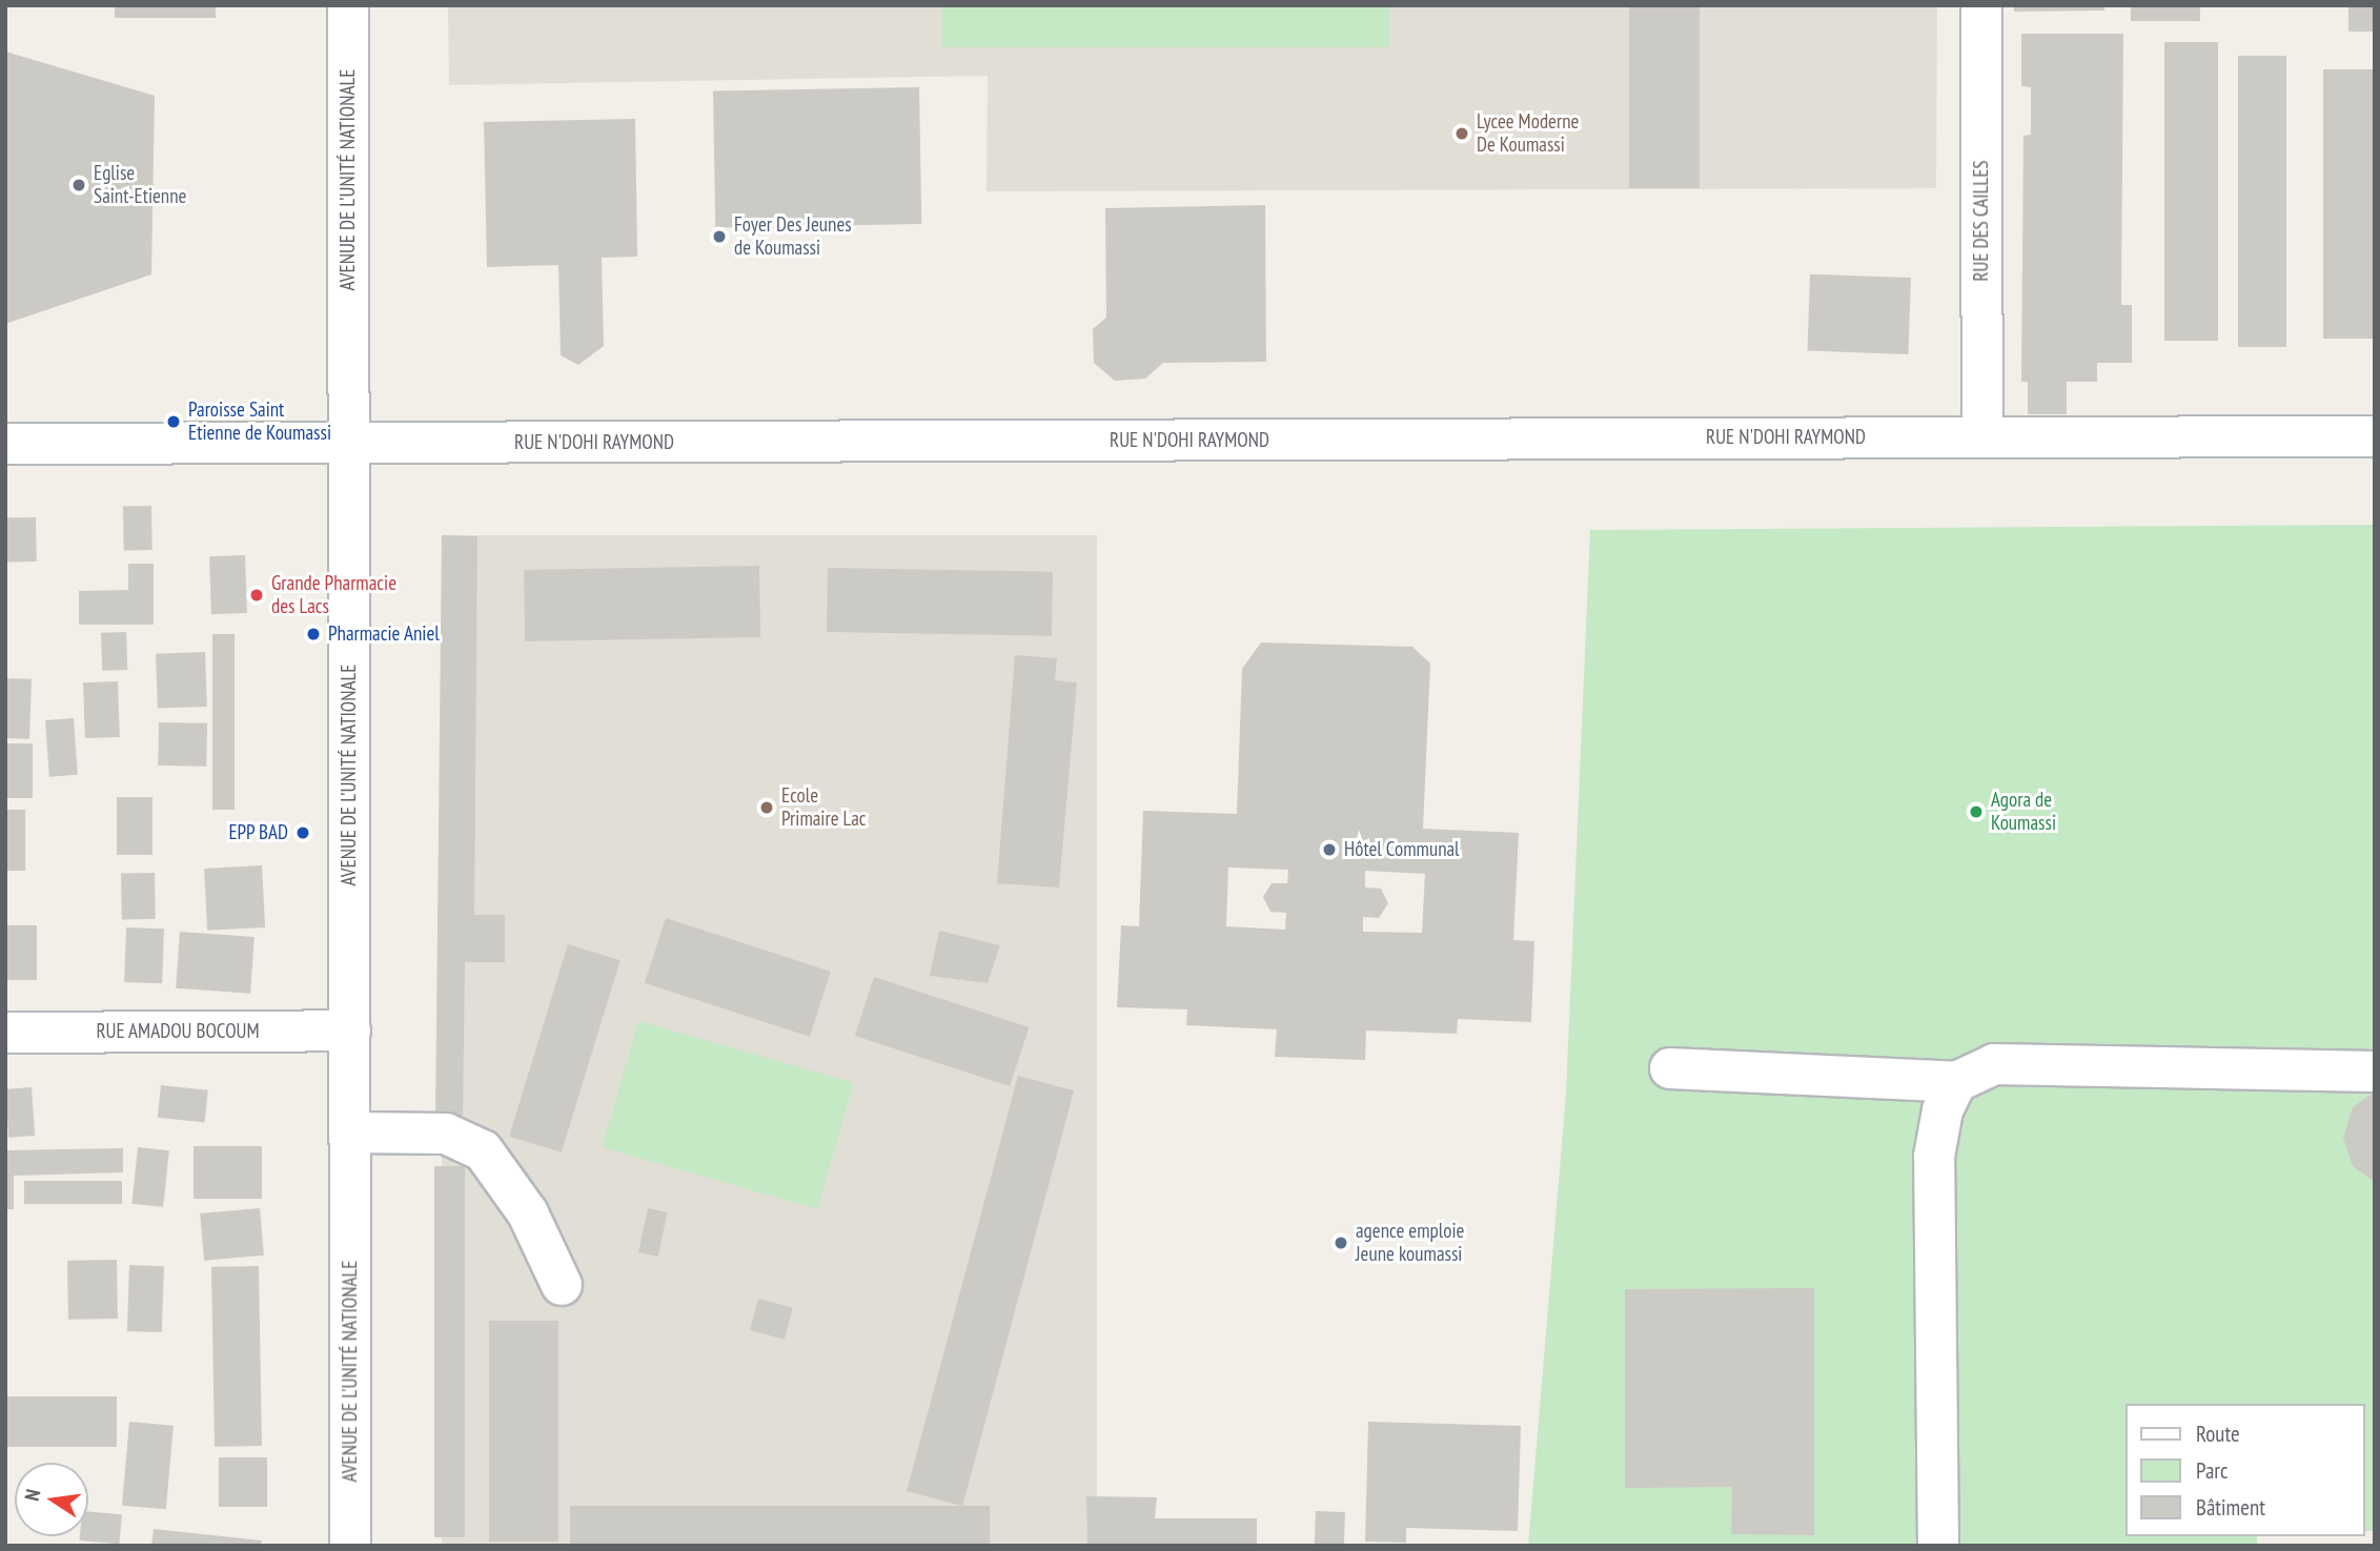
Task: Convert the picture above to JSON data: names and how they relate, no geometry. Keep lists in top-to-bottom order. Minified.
{"streets":{"street":["AVENUE DE L'UNITÉ NATIONALE","RUE DES CAILLES","RUE N'DOHI RAYMOND","RUE AMADOU BOCOUM"]},"crossings":[["AVENUE DE L'UNITÉ NATIONALE","RUE N'DOHI RAYMOND"],["AVENUE DE L'UNITÉ NATIONALE","RUE AMADOU BOCOUM"],["RUE DES CAILLES","RUE N'DOHI RAYMOND"]],"places":["Lycee Moderne De Koumassi","Eglise Saint-Etienne","Foyer Des Jeunes de Koumassi","Paroisse Saint Etienne de Koumassi","Grande Pharmacie des Lacs","Pharmacie Aniel","Ecole Primaire Lac","Agora de Koumassi","EPP BAD","Hôtel Communal","agence emploie Jeune koumassi"],"legend":["Route","Parc","Bâtiment"],"north":"left"}
